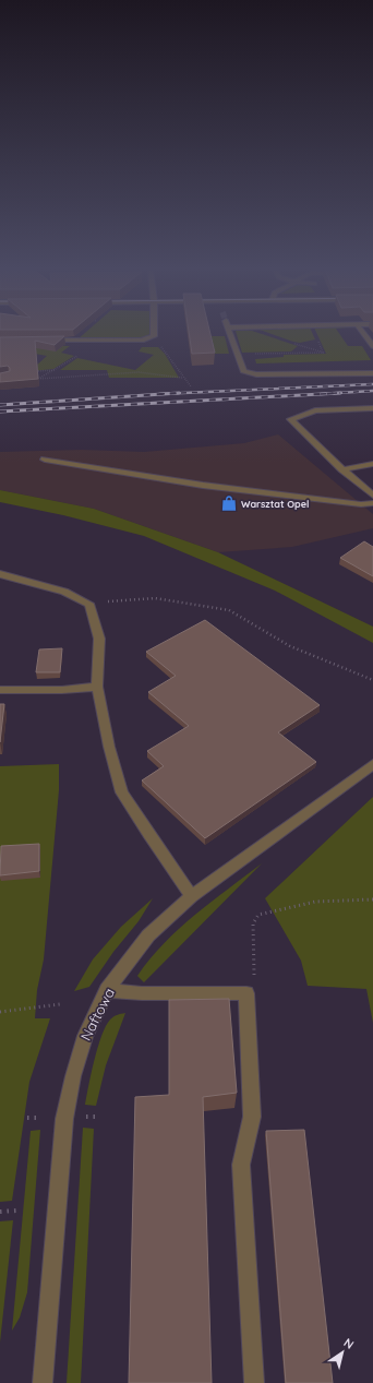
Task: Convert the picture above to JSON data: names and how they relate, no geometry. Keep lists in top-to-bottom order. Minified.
{"streets":{"street":["Naftowa"]},"places":{"shop":["Warsztat Opel"]},"north":"top right"}
